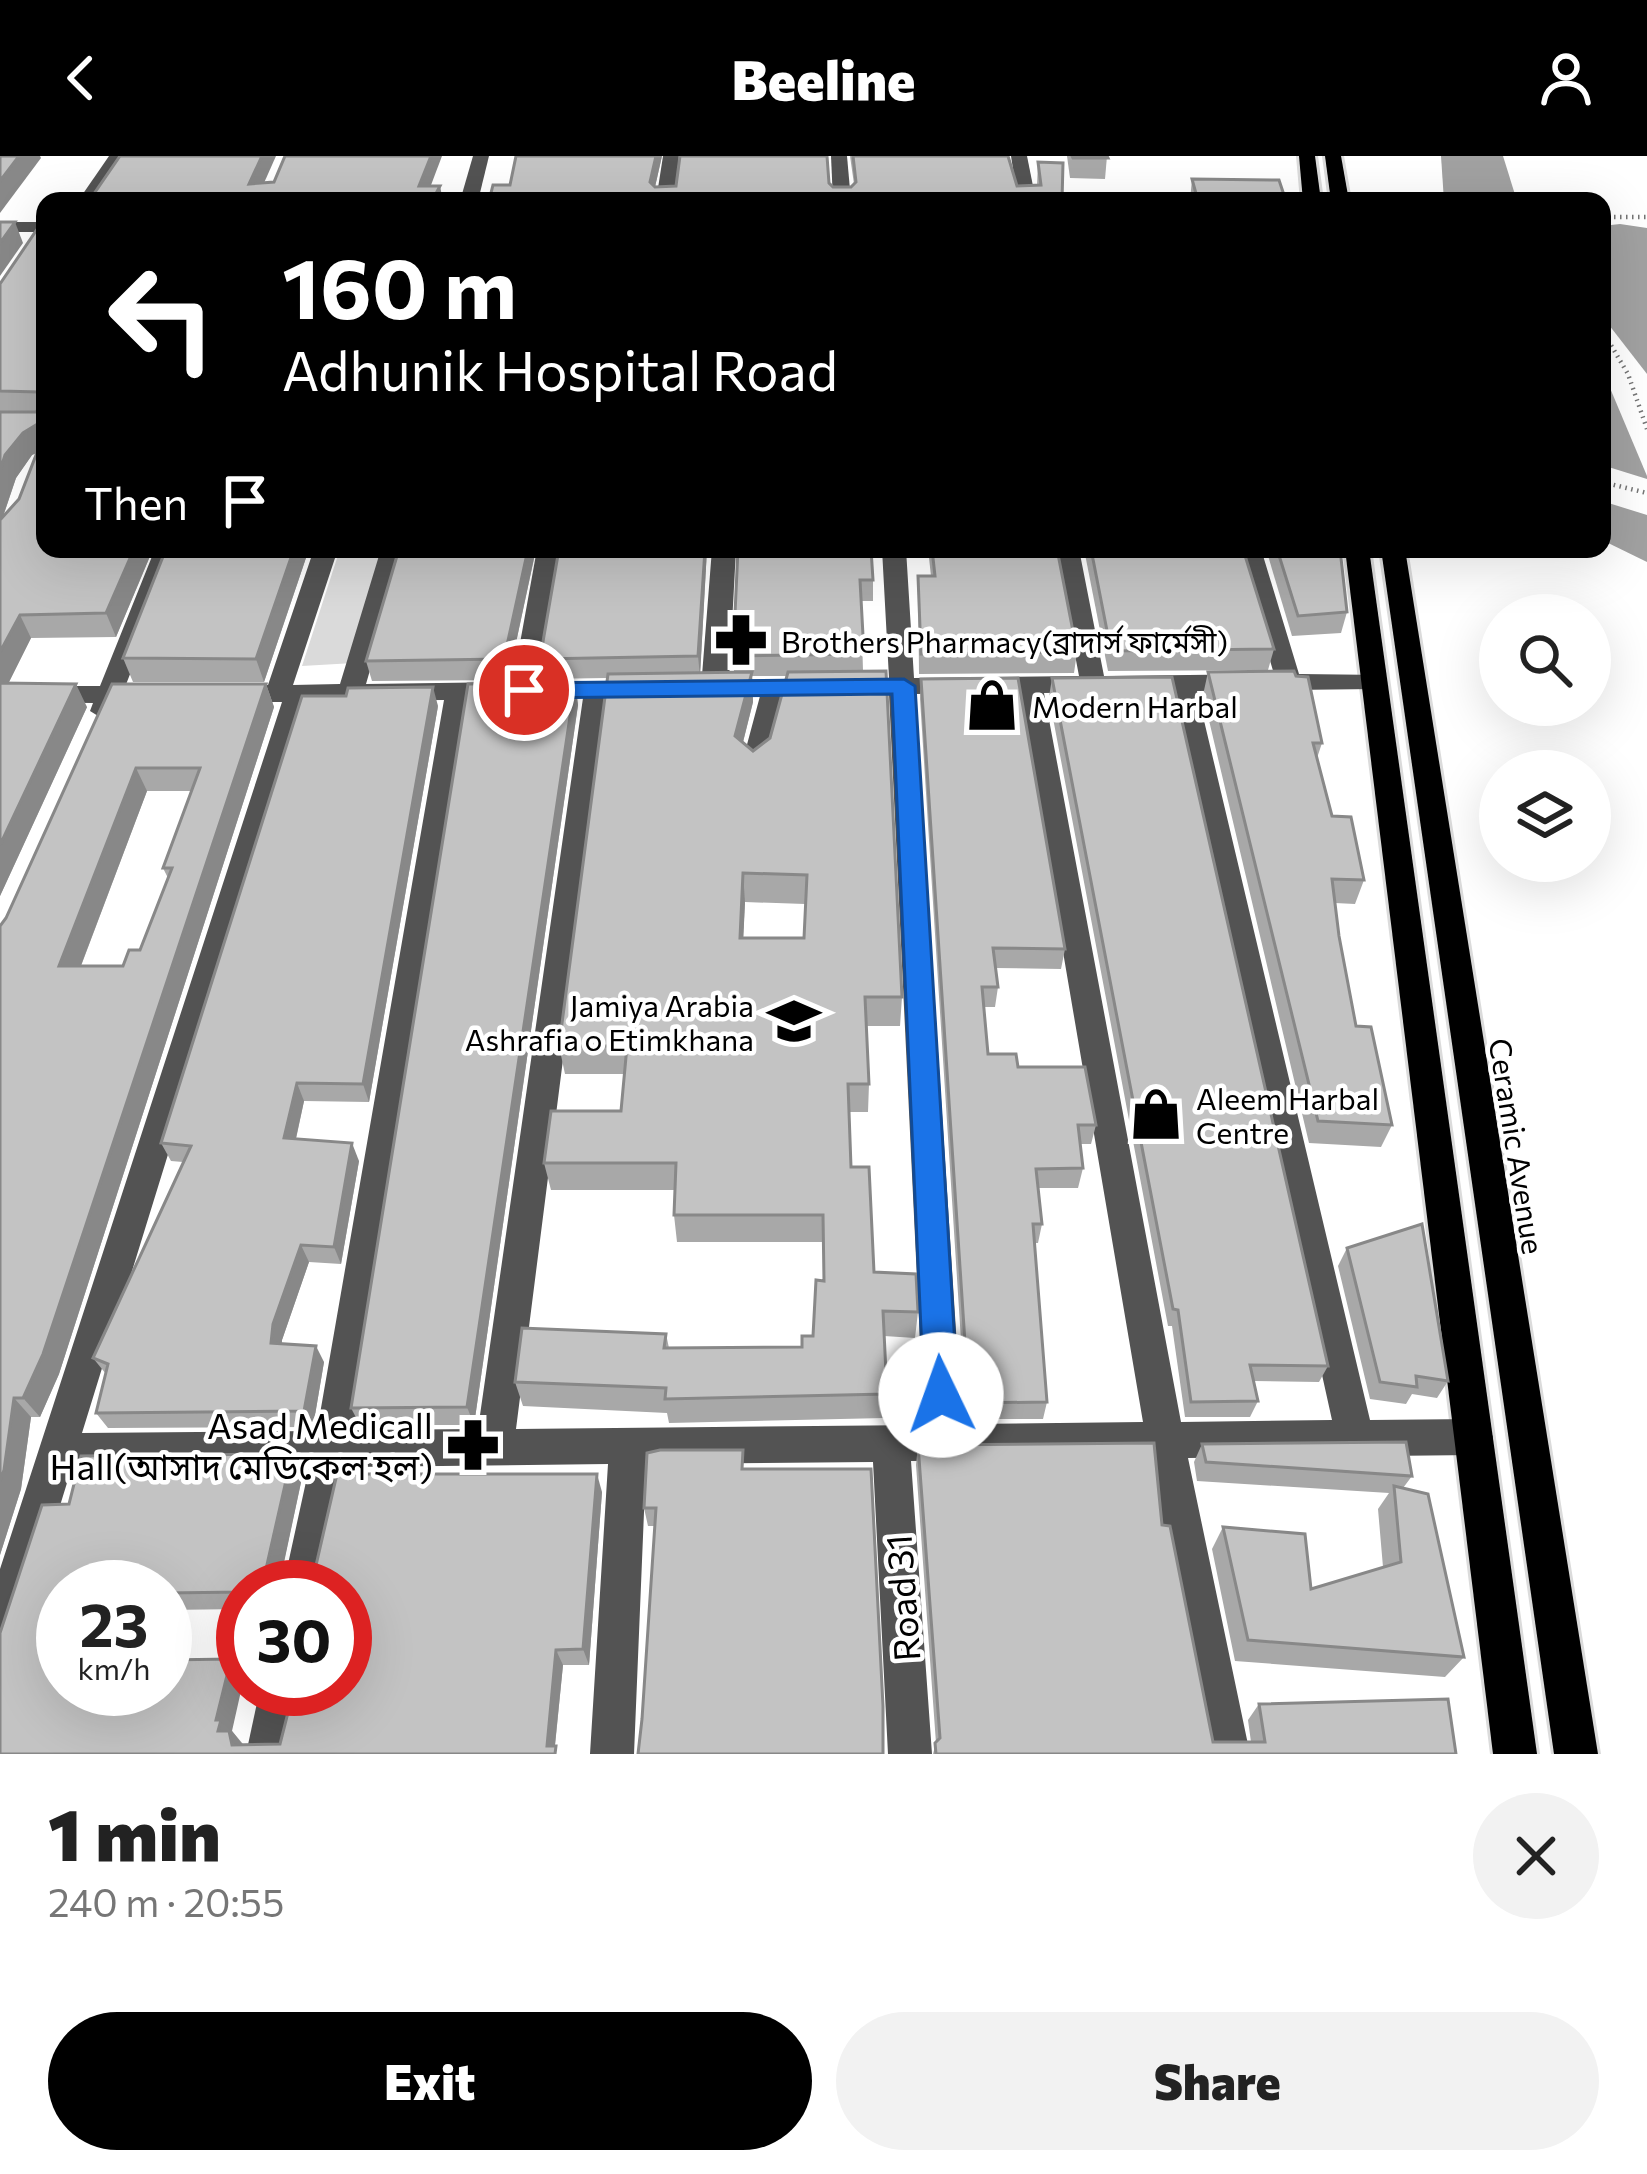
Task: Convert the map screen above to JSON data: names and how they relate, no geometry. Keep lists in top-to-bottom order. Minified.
{"streets":{"main road":["Ceramic Avenue"],"street":["Road 31"]},"places":{"pharmacy":["Brothers Pharmacy(ব্রাদার্স ফার্মেসী)","Asad Medicall Hall(আসাদ মেডিকেল হল)"],"shop":["Modern Harbal","Aleem Harbal Centre"],"school or university":["Jamiya Arabia Ashrafia o Etimkhana"]},"page":{"header":"Beeline","turn":["160 m","Adhunik Hospital Road"],"then":"Then","speed":"23 km/h","limit":"30","heading":["1 min","240 m · 20:55"],"buttons":["Exit","Share"]}}
